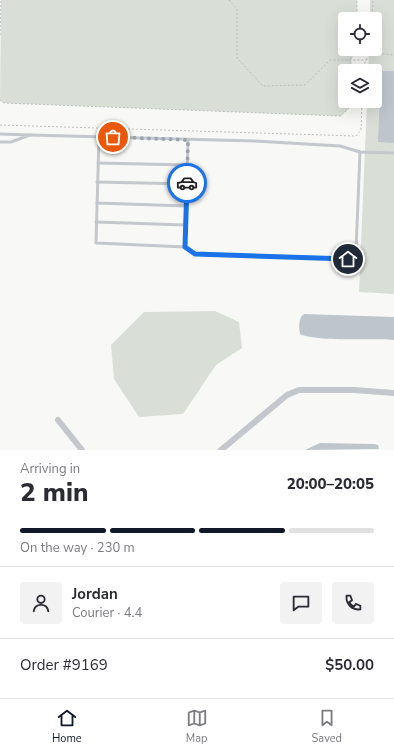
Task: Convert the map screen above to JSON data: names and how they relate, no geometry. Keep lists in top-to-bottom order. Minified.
{"page":{"heading":["2 min","Arriving in","20:00–20:05"],"panel":["Jordan","Courier · 4.4","Order #9169","$50.00"],"bar":"On the way · 230 m","tabs":["Home","Map","Saved"]}}
